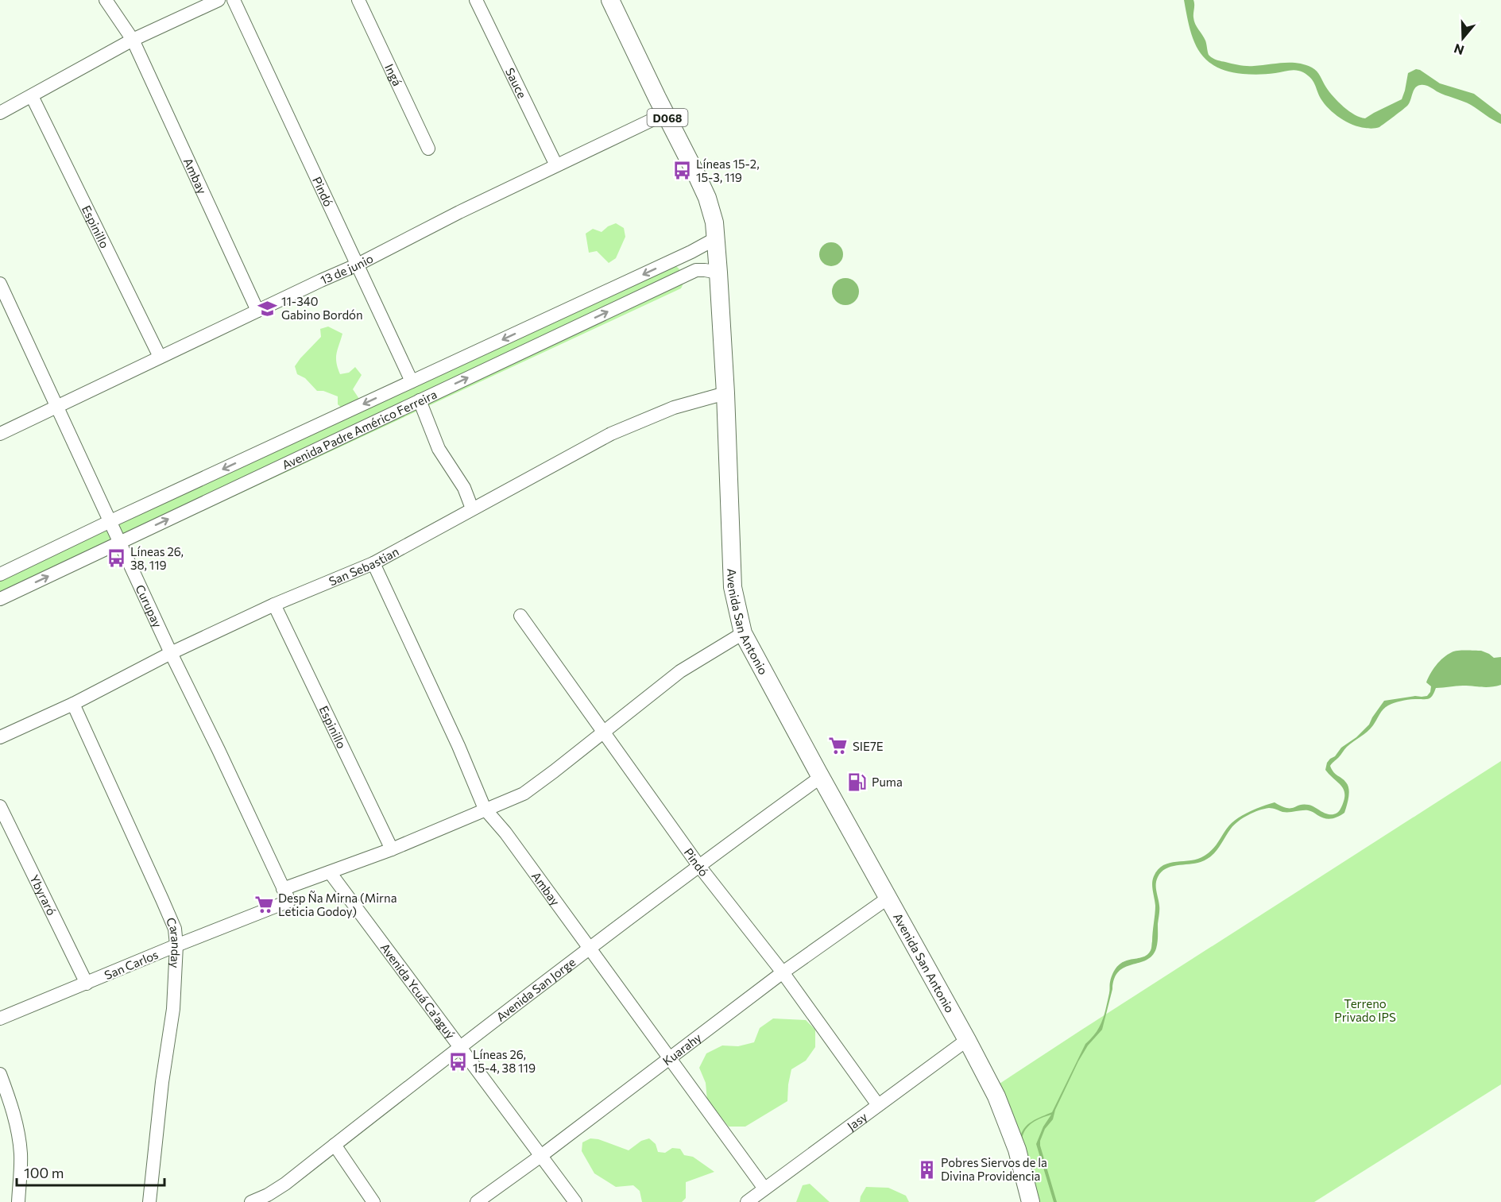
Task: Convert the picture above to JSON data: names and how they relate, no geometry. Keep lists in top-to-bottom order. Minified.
{"streets":{"main road":["D068","Avenida San Antonio"],"street":["Ingá","Sauce","Ambay","Pindó","Espinillo","13 de junio","Avenida Padre Américo Ferreira","San Sebastian","Curupay","Ybyraró","Caranday","San Carlos","Avenida San Jorge","Avenida Ycuá Ca'aguý","Kuarahy","Jasy"]},"crossings":[["Sauce","13 de junio"],["Ambay","13 de junio"],["Ambay","San Sebastian"],["Ambay","San Carlos"],["Ambay","Avenida San Jorge"],["Ambay","Kuarahy"],["Ambay","Jasy"],["Pindó","13 de junio"],["Pindó","Avenida Padre Américo Ferreira"],["Pindó","San Carlos"],["Pindó","Avenida San Jorge"],["Pindó","Kuarahy"],["Pindó","Jasy"],["Espinillo","13 de junio"],["Espinillo","San Sebastian"],["Espinillo","San Carlos"],["13 de junio","Curupay"],["13 de junio","Avenida San Antonio"],["Avenida Padre Américo Ferreira","Curupay"],["Avenida Padre Américo Ferreira","Avenida San Antonio"],["San Sebastian","Curupay"],["San Sebastian","Avenida San Antonio"],["San Sebastian","Caranday"],["Curupay","San Carlos"],["Avenida San Antonio","San Carlos"],["Avenida San Antonio","Avenida San Jorge"],["Avenida San Antonio","Kuarahy"],["Avenida San Antonio","Jasy"],["Ybyraró","San Carlos"],["Caranday","San Carlos"],["San Carlos","Avenida Ycuá Ca'aguý"],["Avenida San Jorge","Avenida Ycuá Ca'aguý"],["Avenida Ycuá Ca'aguý","Kuarahy"]],"parks":["Terreno Privado IPS"],"places":{"bus stop":["Líneas 15-2, 15-3, 119","Líneas 26, 38, 119","Líneas 26, 15-4, 38 119"],"school or university":["11-340 Gabino Bordón"],"supermarket":["SIE7E","Desp Ña Mirna (Mirna Leticia Godoy)"],"fuel station":["Puma"],"building":["Pobres Siervos de la Divina Providencia"]},"scale_bar":"100 m","north":"bottom"}
